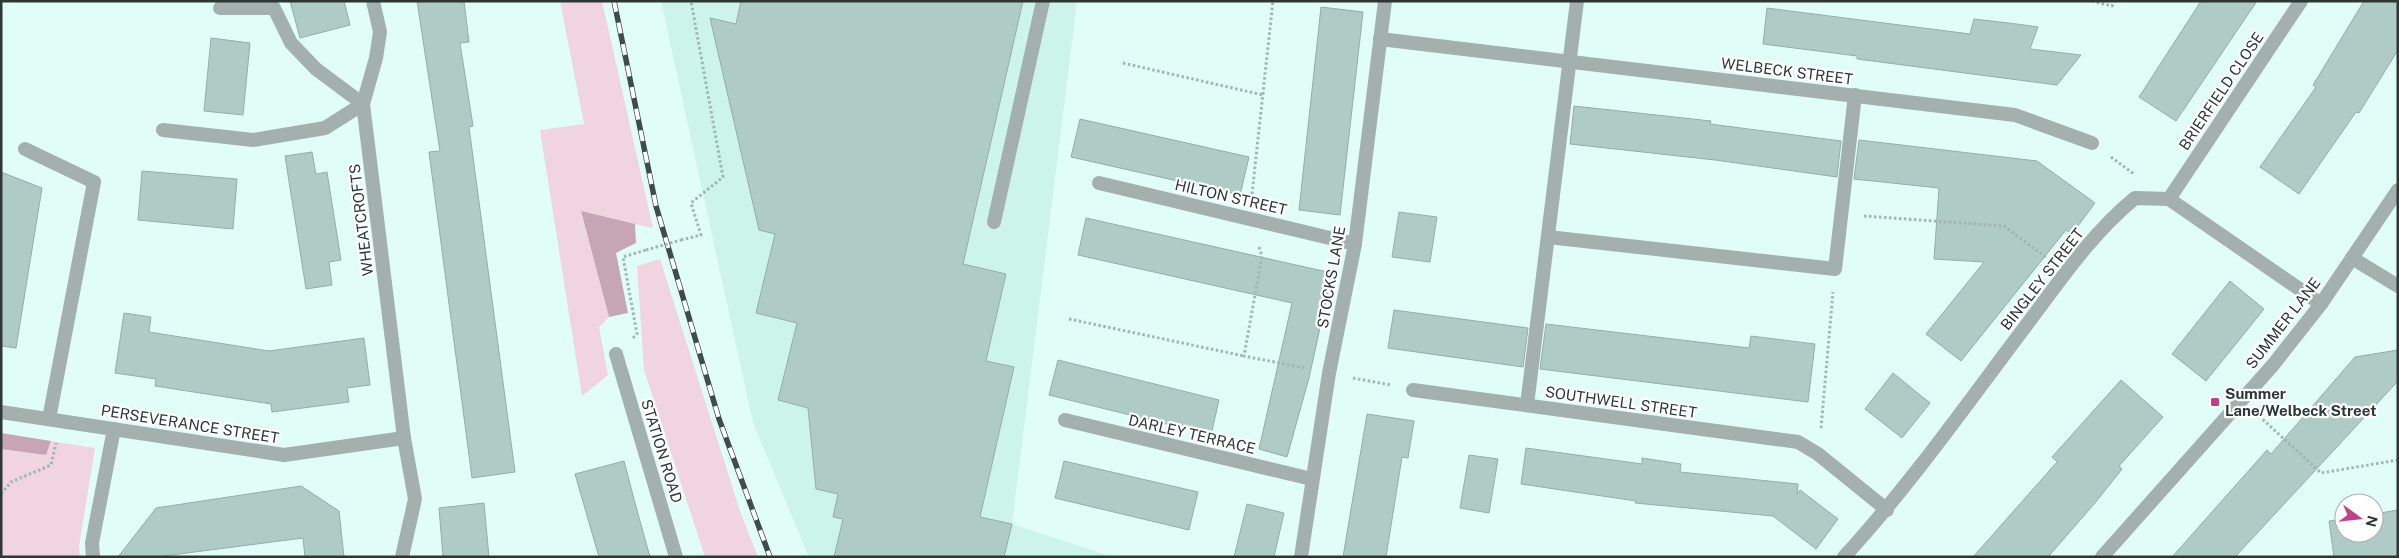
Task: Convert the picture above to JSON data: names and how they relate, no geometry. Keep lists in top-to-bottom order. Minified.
{"streets":{"street":["WELBECK STREET","BRIERFIELD CLOSE","HILTON STREET","WHEATCROFTS","STOCKS LANE","BINGLEY STREET","SUMMER LANE","SOUTHWELL STREET","PERSEVERANCE STREET","DARLEY TERRACE","STATION ROAD"]},"crossings":[["WELBECK STREET","STOCKS LANE"],["BRIERFIELD CLOSE","BINGLEY STREET"],["HILTON STREET","STOCKS LANE"],["WHEATCROFTS","PERSEVERANCE STREET"],["STOCKS LANE","DARLEY TERRACE"],["BINGLEY STREET","SOUTHWELL STREET"]],"places":{"transit":["Summer Lane/Welbeck Street"]},"north":"right"}
